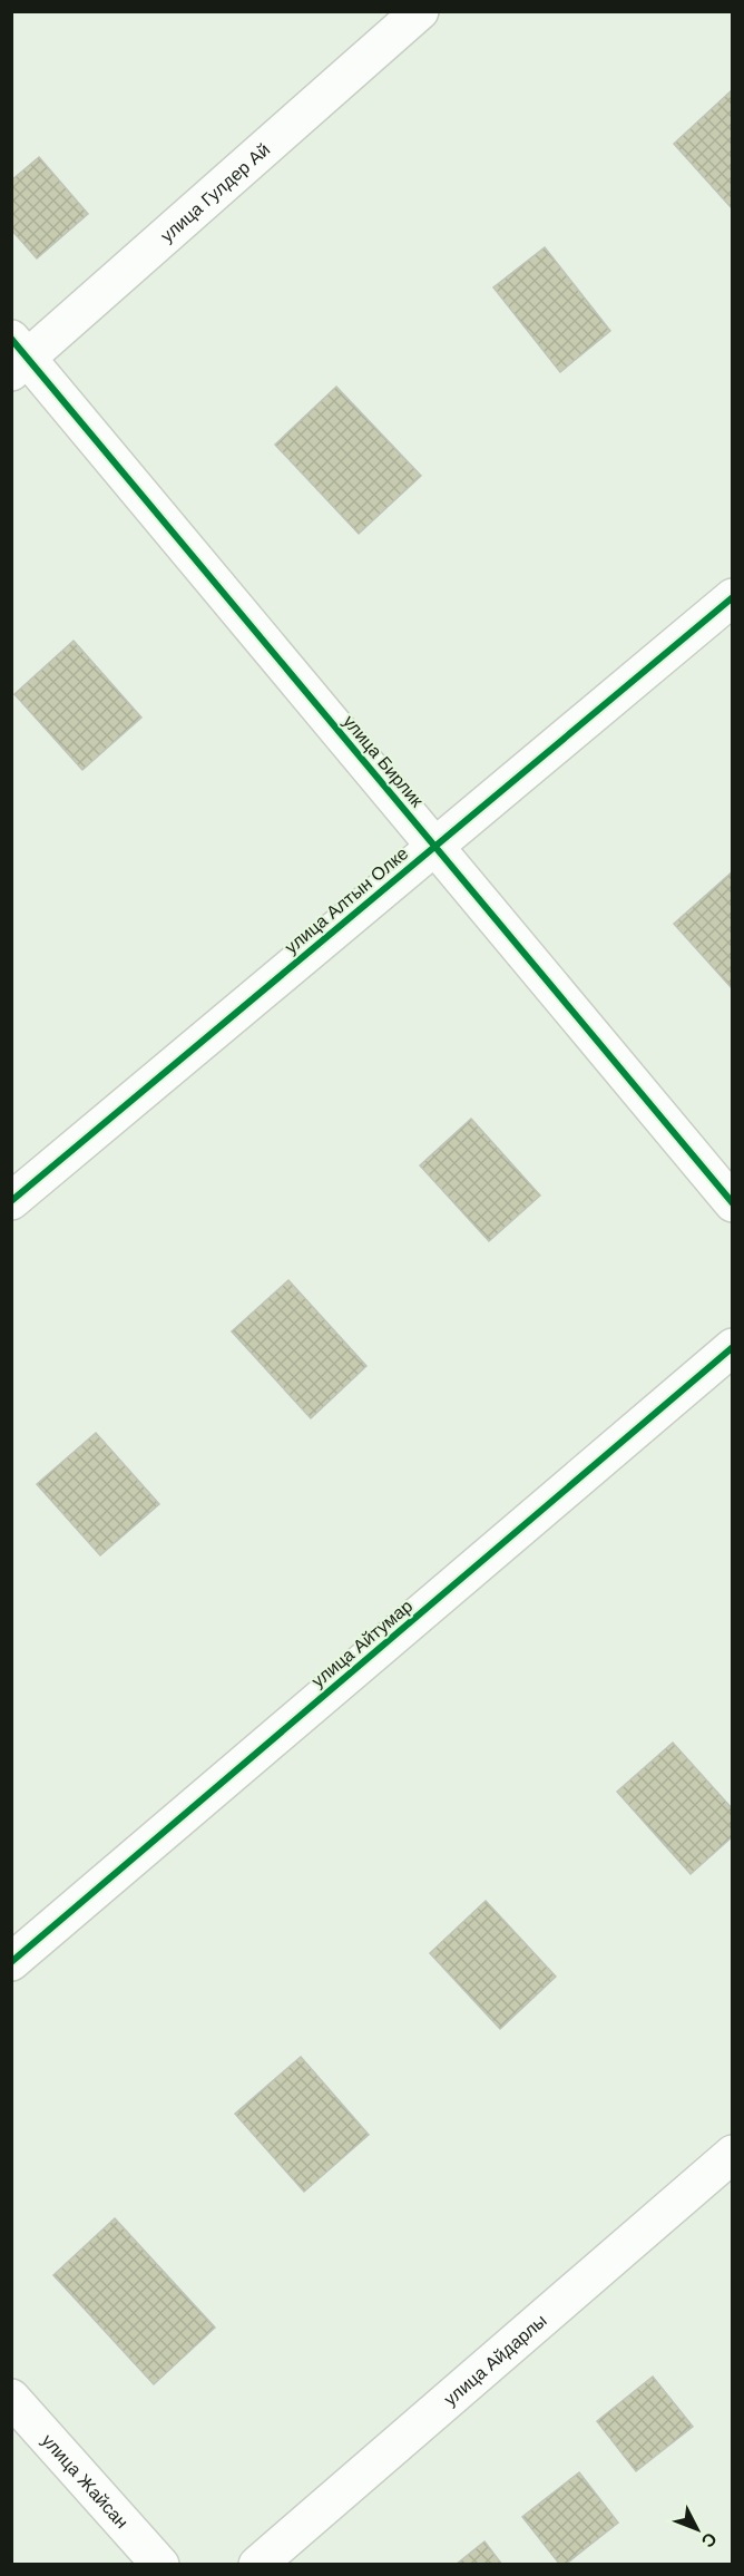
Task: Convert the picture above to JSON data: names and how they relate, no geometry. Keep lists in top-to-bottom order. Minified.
{"streets":{"street":["улица Гулдер Ай","улица Бирлик","улица Алтын Олке","улица Айтумар","улица Айдарлы","улица Жайсан"]},"crossings":[["улица Гулдер Ай","улица Бирлик"],["улица Бирлик","улица Алтын Олке"]],"north":"bottom right"}
